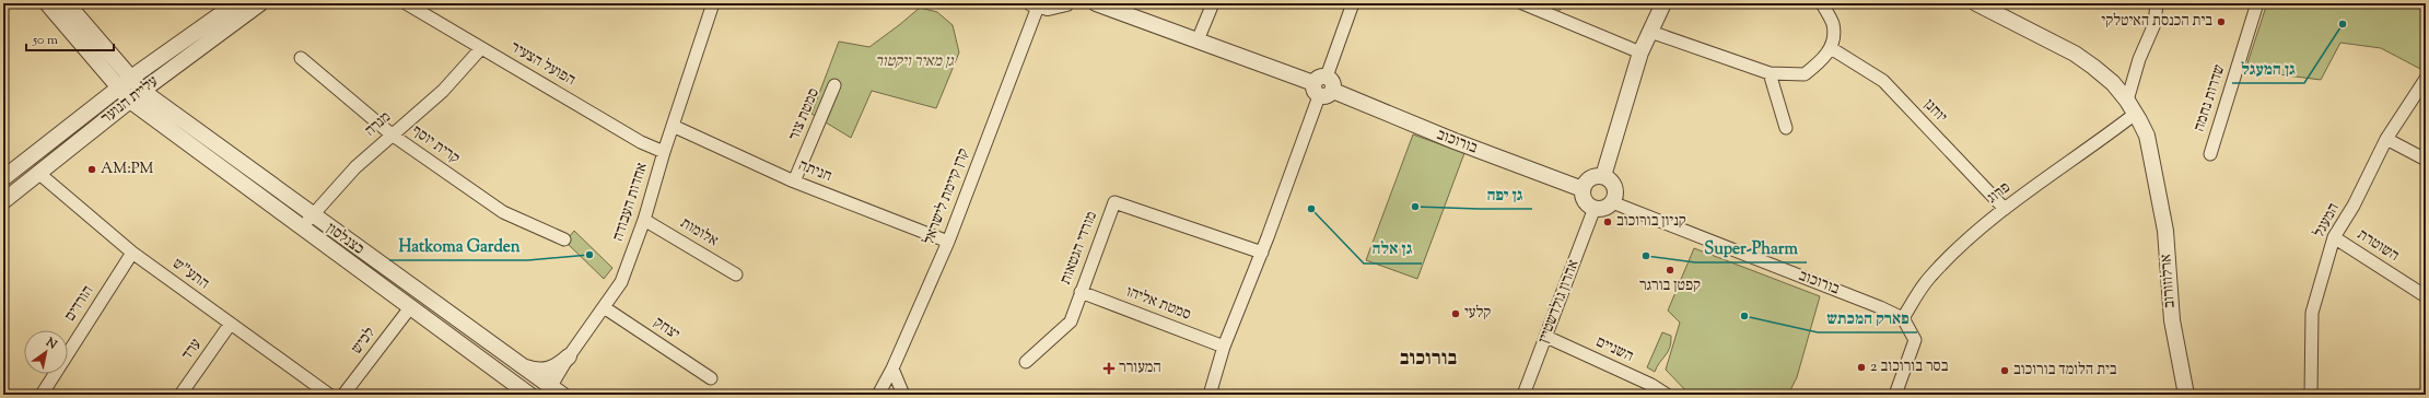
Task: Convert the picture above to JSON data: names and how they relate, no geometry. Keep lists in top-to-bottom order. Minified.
{"streets":{"street":["הפועל הצעיר","שדרות נחמה","עליית הנוער","יוחנן","סמטת צור","מנרה","בורוכוב","קרית יוסף","חניתה","פרוג","קרן קיימת לישראל","אחדות העבודה","המעגל","אלומות","כצנלסון","השוטרת","מורדי הגטאות","התע\"ש","ארלוזורוב","אהרון גולדשטיין","הורדים","סמטת אליהו","יצחק","לכיש","ערד","השניים"]},"crossings":[["הפועל הצעיר","מנרה"],["הפועל הצעיר","אחדות העבודה"],["עליית הנוער","כצנלסון"],["עליית הנוער","התע\"ש"],["יוחנן","פרוג"],["סמטת צור","חניתה"],["מנרה","קרית יוסף"],["מנרה","כצנלסון"],["בורוכוב","פרוג"],["בורוכוב","אהרון גולדשטיין"],["חניתה","קרן קיימת לישראל"],["חניתה","אחדות העבודה"],["פרוג","ארלוזורוב"],["אחדות העבודה","אלומות"],["אחדות העבודה","כצנלסון"],["אחדות העבודה","יצחק"],["המעגל","השוטרת"],["כצנלסון","לכיש"],["מורדי הגטאות","סמטת אליהו"],["התע\"ש","הורדים"],["התע\"ש","ערד"],["אהרון גולדשטיין","השניים"]],"districts":["בורוכוב"],"parks":["גן מאיר ויקטור"],"places":{"other":["בית הכנסת האיטלקי","גן המעגל","AM:PM","גן יפה","גן אלה","קניון בורוכוב","Hatkoma Garden","Super-Pharm","קפטן בורגר","קלעי","פארק המכתש","בסר בורוכוב 2","בית הלומד בורוכוב"],"health":["המעורר"]},"scale_bar":"50 m","north":"top right"}
